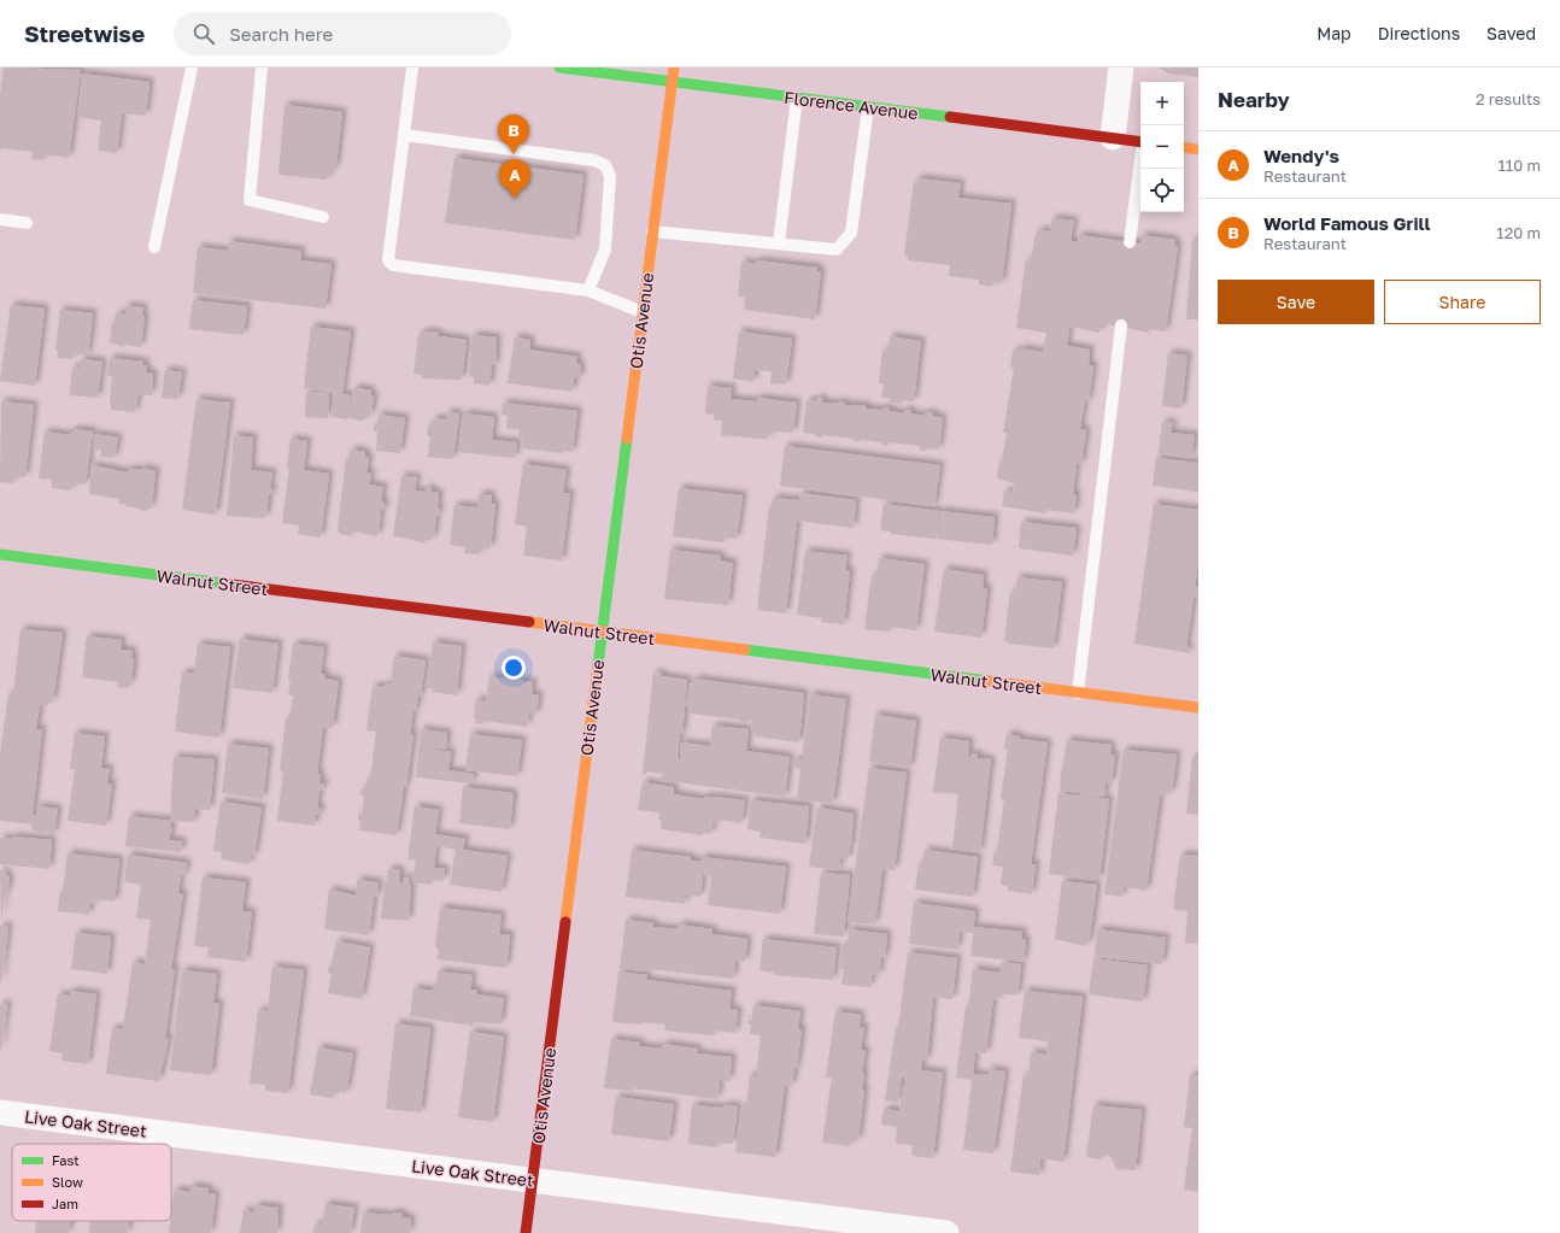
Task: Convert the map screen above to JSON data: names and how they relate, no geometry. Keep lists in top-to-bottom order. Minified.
{"streets":{"street":["Florence Avenue","Otis Avenue","Walnut Street","Live Oak Street"]},"crossings":[["Florence Avenue","Otis Avenue"],["Otis Avenue","Walnut Street"],["Otis Avenue","Live Oak Street"]],"legend":["Fast","Slow","Jam"],"page":{"header":"Streetwise","search":"Search here","nav":["Map","Directions","Saved"],"heading":["Nearby","2 results"],"map_buttons":["+","−"],"pins":["B","A"],"list":[{"mark":"A","name":"Wendy's","note":"Restaurant","value":"110 m"},{"mark":"B","name":"World Famous Grill","note":"Restaurant","value":"120 m"}],"buttons":["Save","Share"]}}
